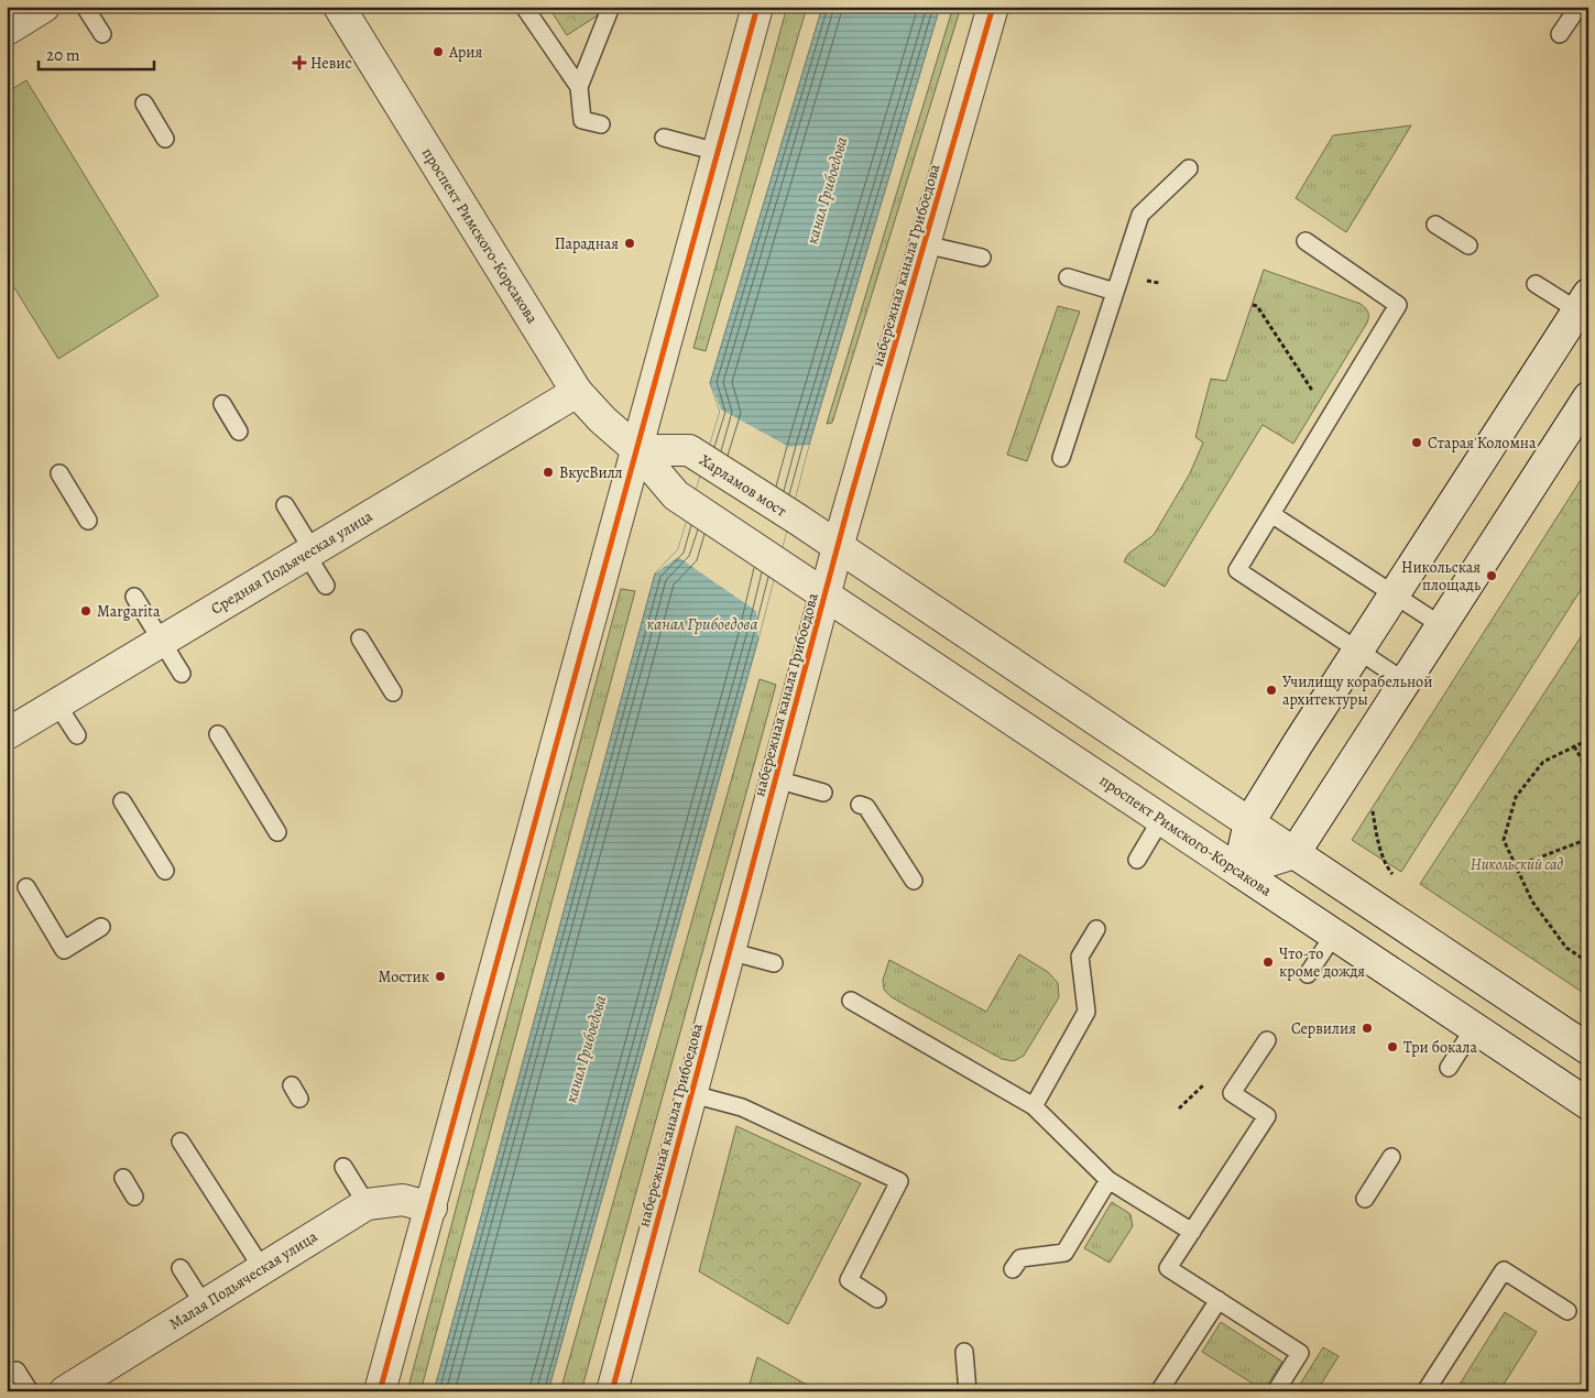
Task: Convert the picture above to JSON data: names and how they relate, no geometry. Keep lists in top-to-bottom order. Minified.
{"streets":{"street":["проспект Римского-Корсакова","набережная канала Грибоедова","Харламов мост","Средняя Подьяческая улица","Малая Подьяческая улица"]},"crossings":[["проспект Римского-Корсакова","набережная канала Грибоедова"],["проспект Римского-Корсакова","Харламов мост"],["проспект Римского-Корсакова","Средняя Подьяческая улица"],["набережная канала Грибоедова","Харламов мост"]],"water":["канал Грибоедова"],"parks":["Никольский сад"],"places":{"other":["Ария","Парадная","Старая Коломна","ВкусВилл","Никольская площадь","Margarita","Училищу корабельной архитектуры","Что-то кроме дождя","Мостик","Сервилия","Три бокала"],"health":["Невис"]},"scale_bar":"20 m"}
